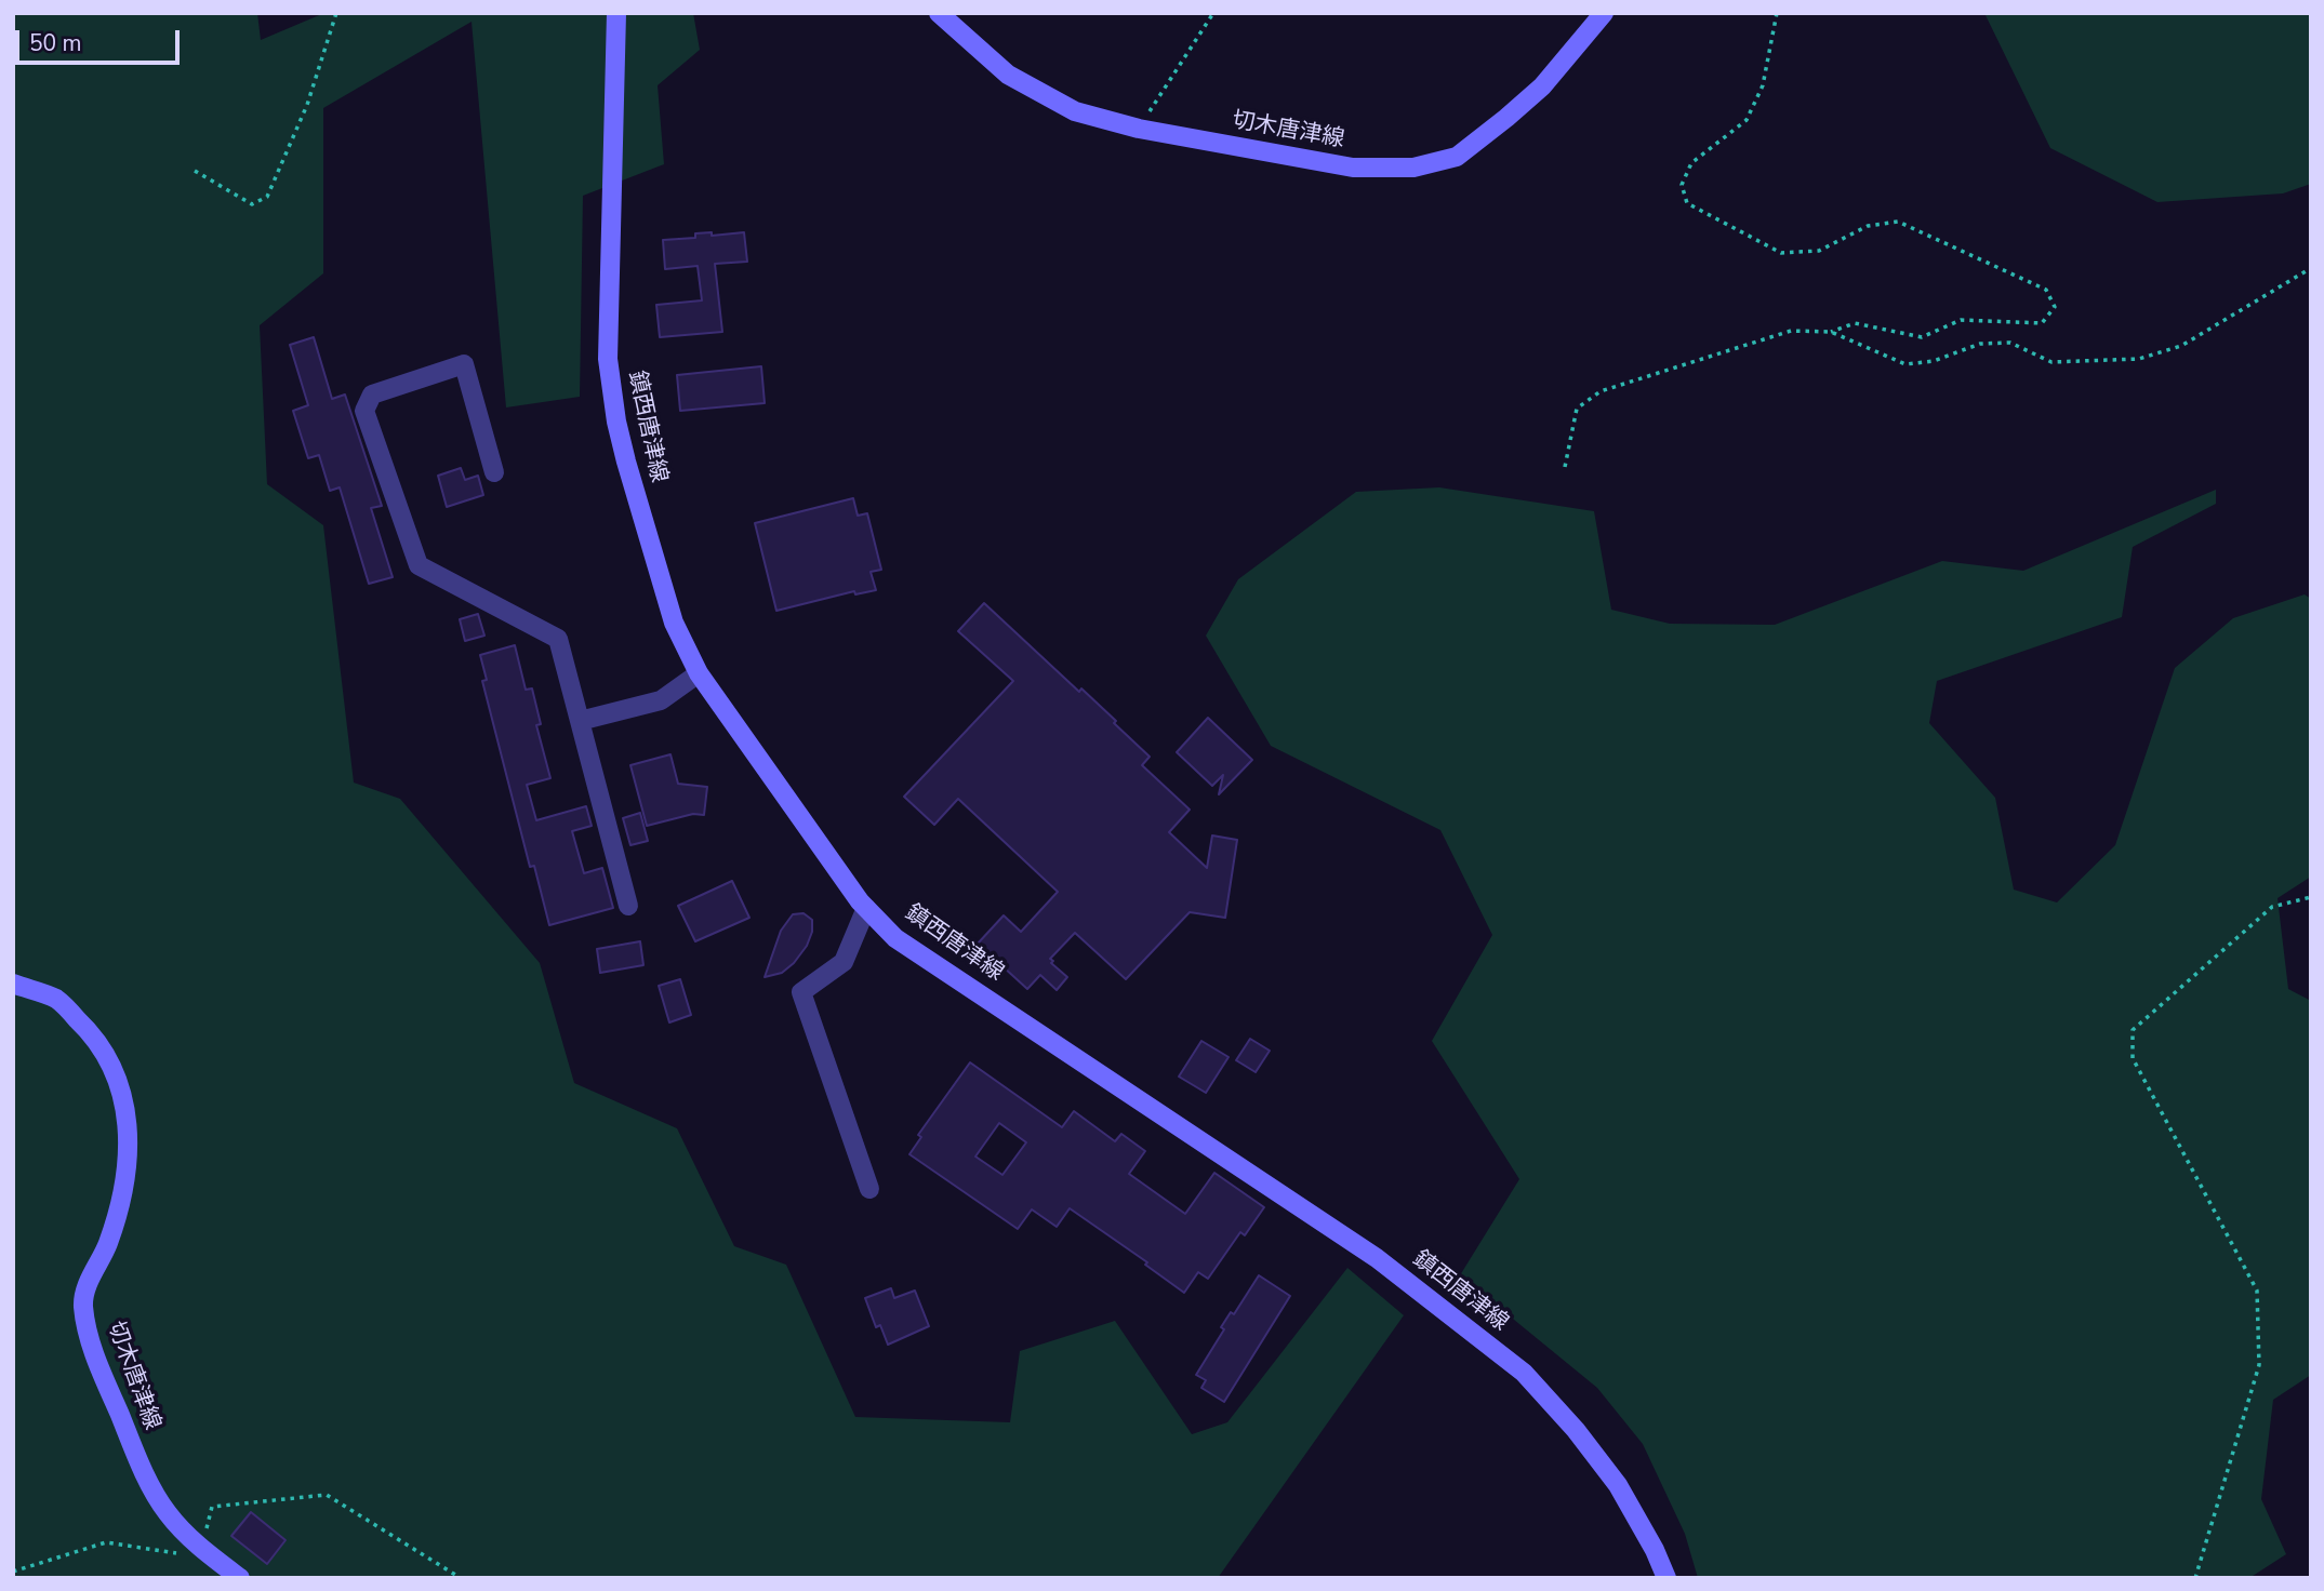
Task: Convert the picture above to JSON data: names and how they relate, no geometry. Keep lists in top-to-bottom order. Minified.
{"streets":{"main road":["切木唐津線","鎮西唐津線"]},"scale_bar":"50 m"}
